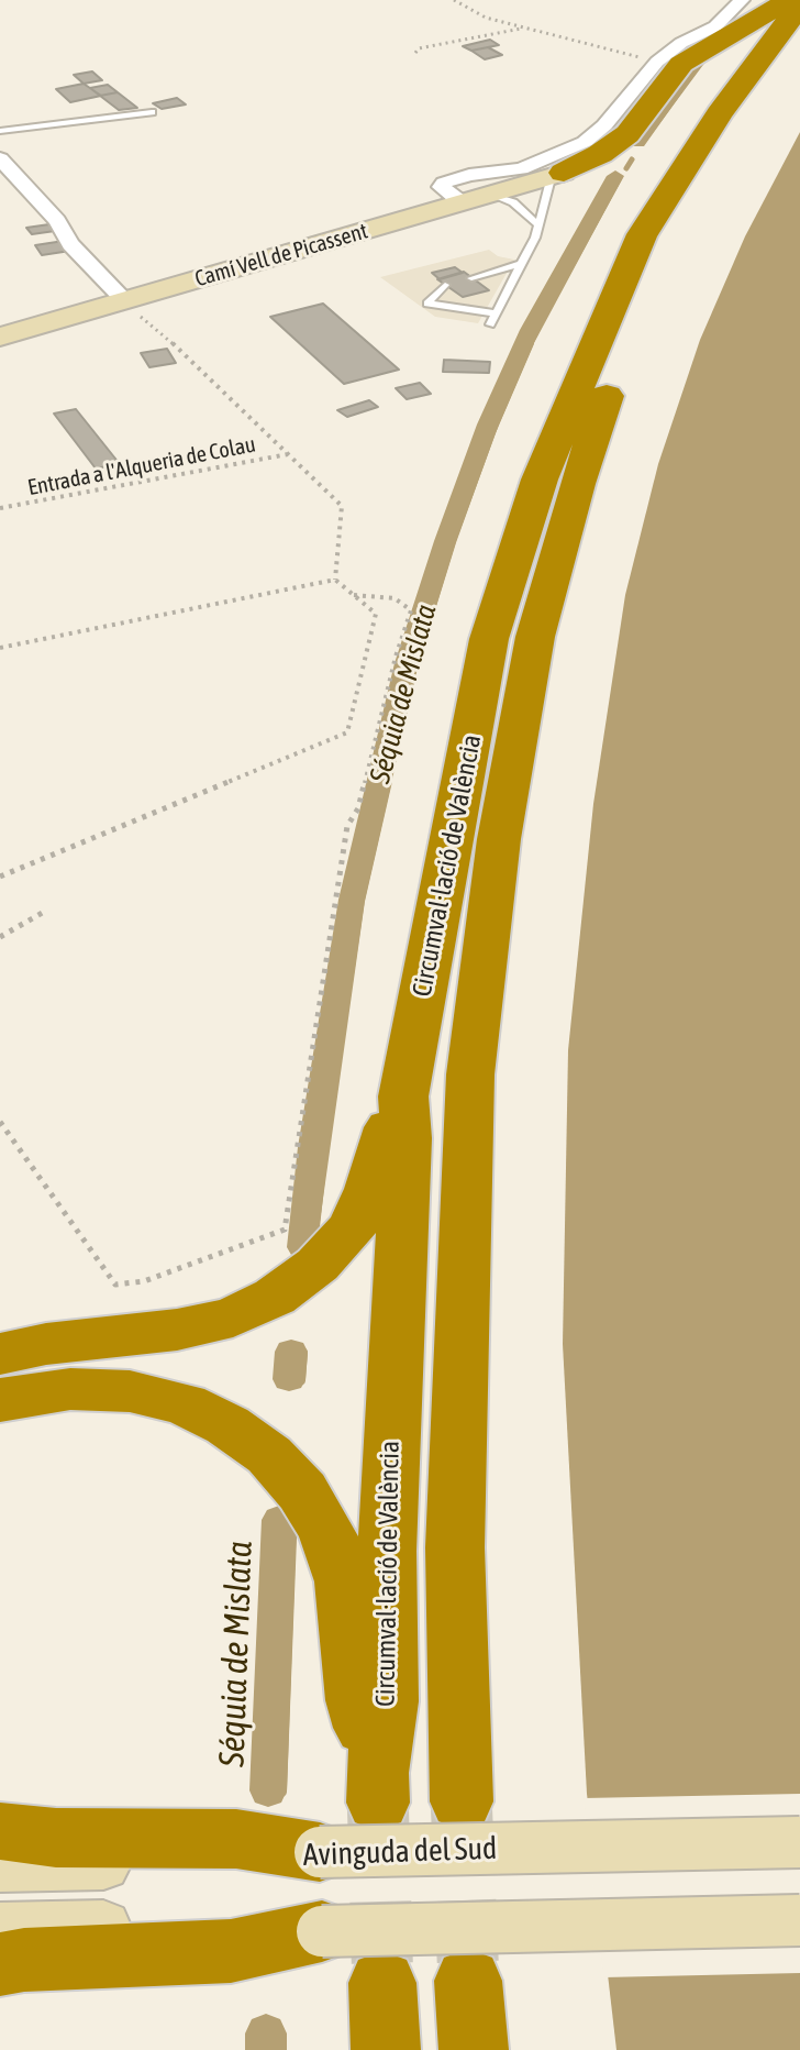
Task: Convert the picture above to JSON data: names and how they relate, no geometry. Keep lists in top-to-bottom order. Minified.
{"streets":{"highway":["Circumval·lació de València"],"main road":["Camí Vell de Picassent","Avinguda del Sud"],"path":["Entrada a l'Alqueria de Colau"]},"crossings":[["Camí Vell de Picassent","Entrada a l'Alqueria de Colau"]],"water":["Séquia de Mislata"]}
